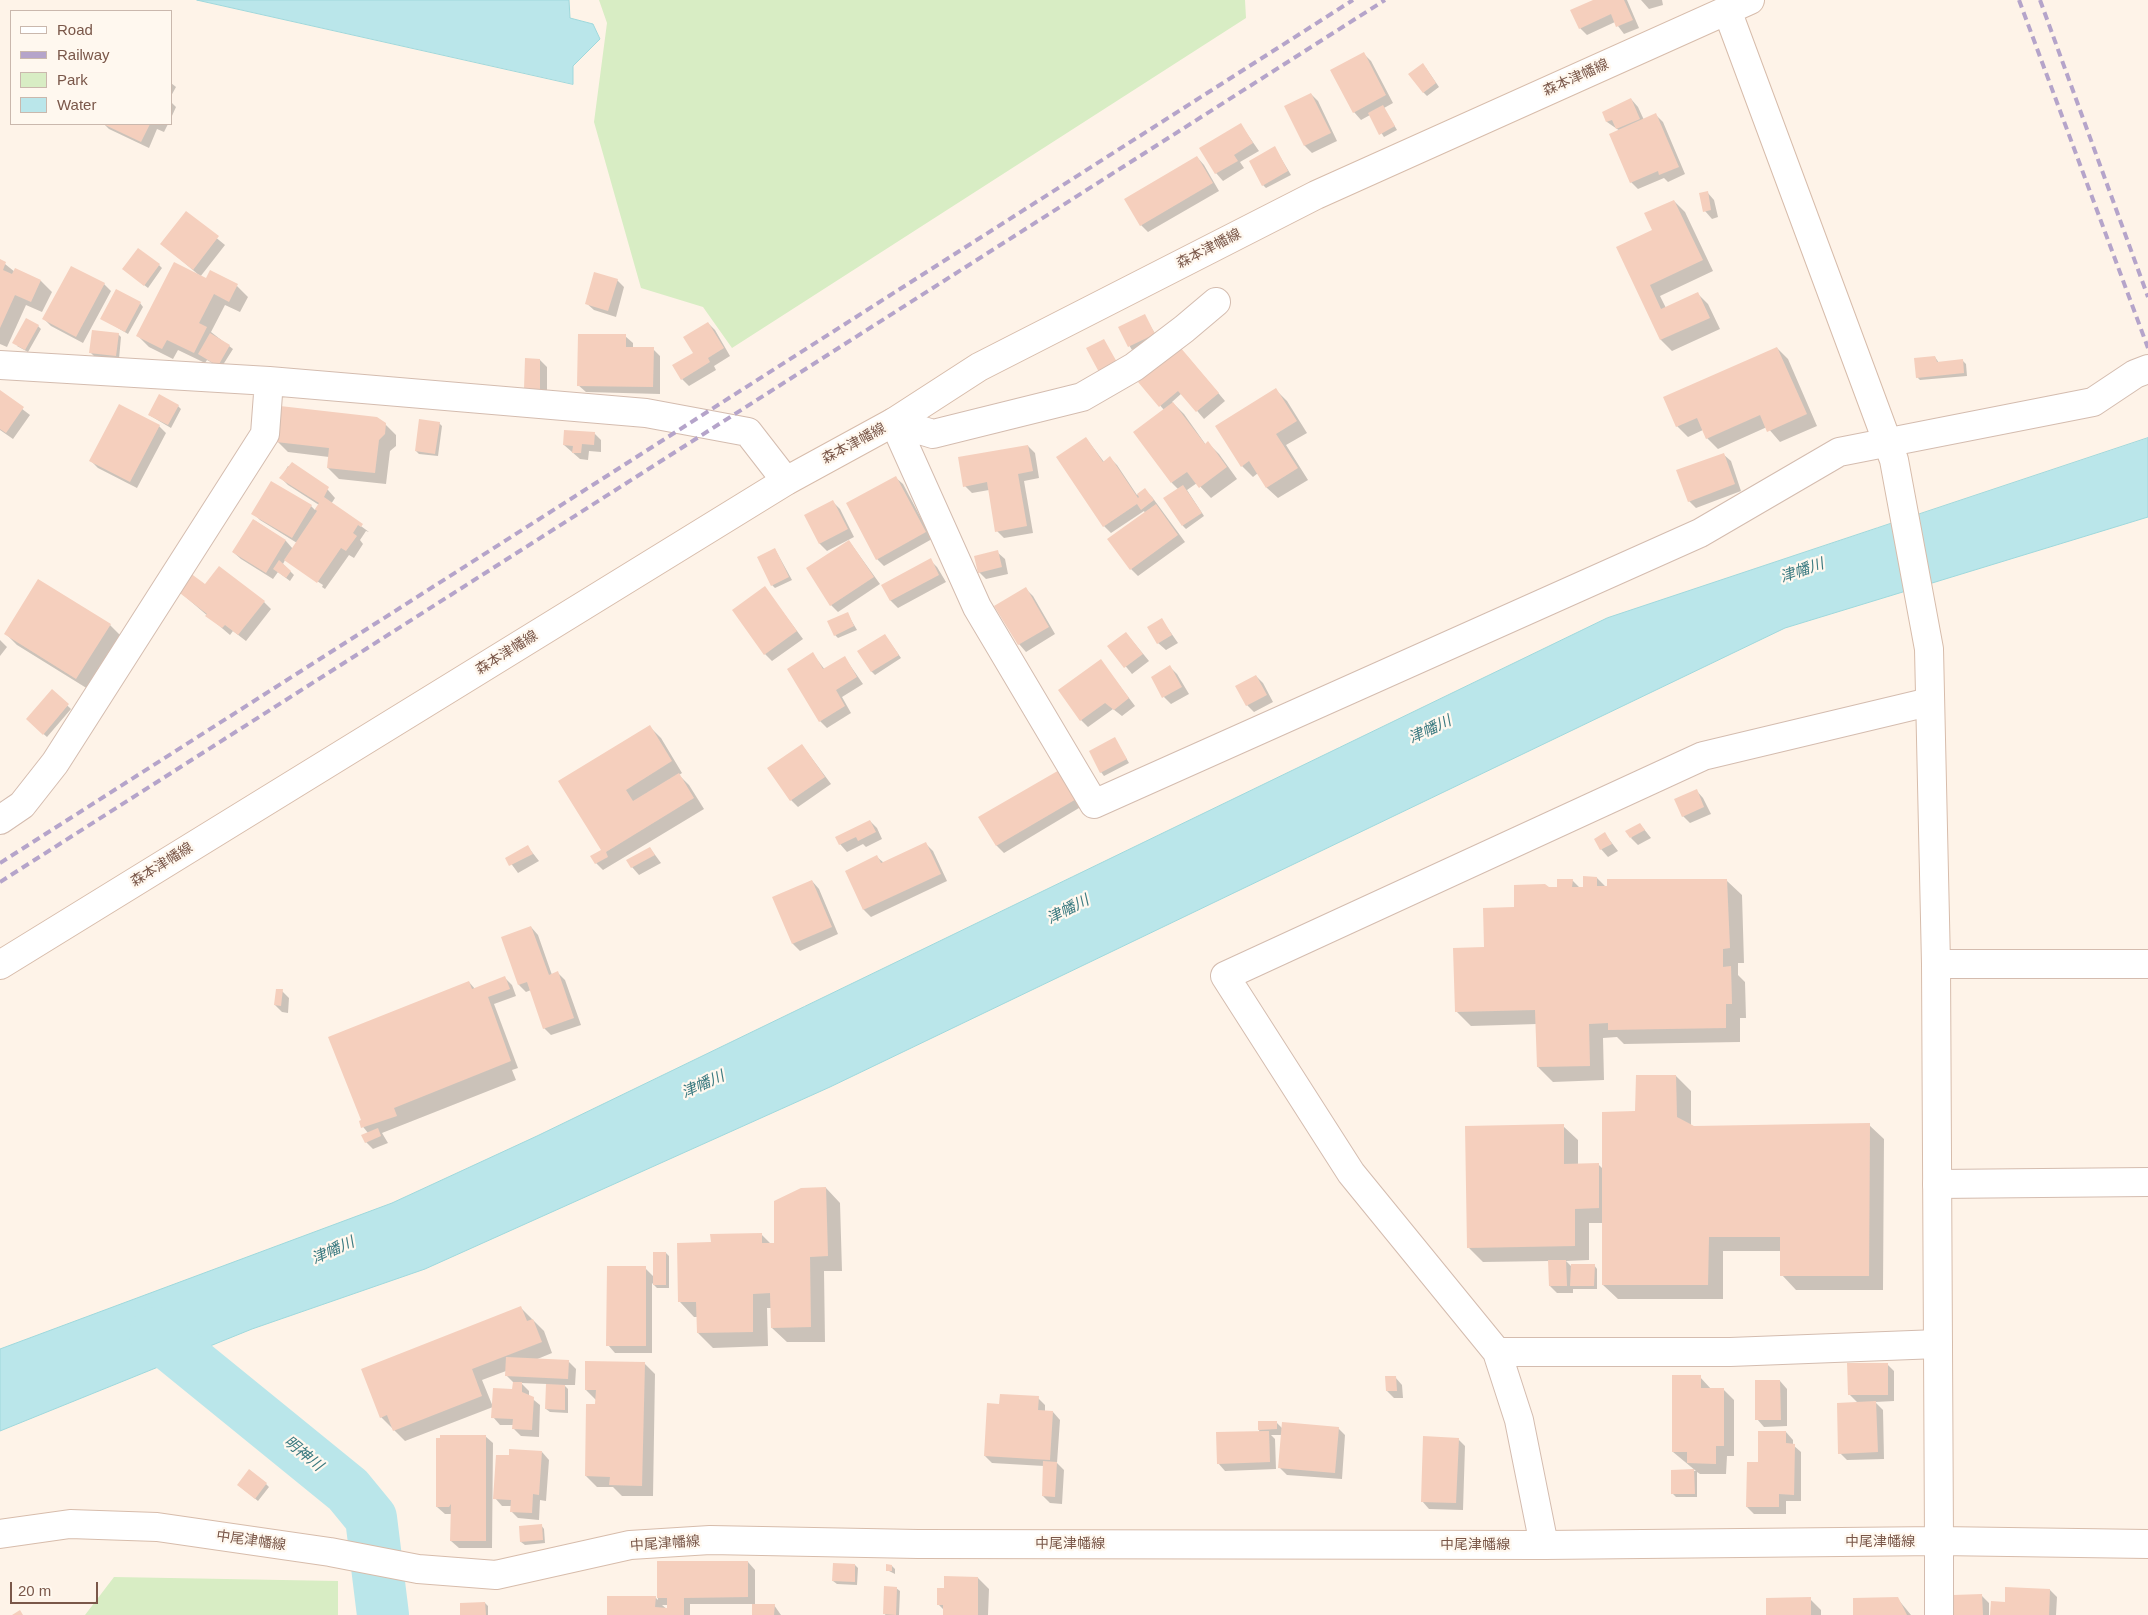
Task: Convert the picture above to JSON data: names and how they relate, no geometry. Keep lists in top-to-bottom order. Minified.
{"streets":{"street":["森本津幡線","中尾津幡線"]},"water":["津幡川","明神川"],"legend":["Road","Railway","Park","Water"],"scale_bar":"20 m"}
